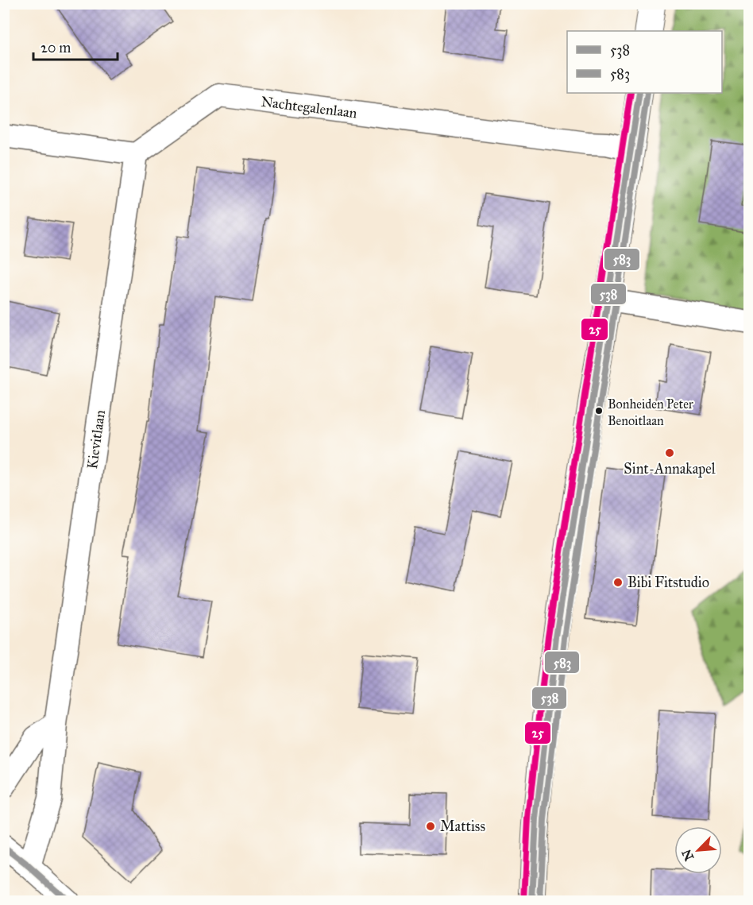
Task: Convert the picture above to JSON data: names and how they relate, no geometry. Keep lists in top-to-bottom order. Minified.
{"streets":{"street":["Nachtegalenlaan","Kievitlaan"]},"crossings":[["Nachtegalenlaan","Kievitlaan"]],"places":["Bonheiden Peter Benoitlaan","Sint-Annakapel","Bibi Fitstudio","Mattiss"],"lines":["transit line 538","transit line 583","transit line 25"],"legend":["538","583"],"scale_bar":"20 m","north":"bottom left"}
